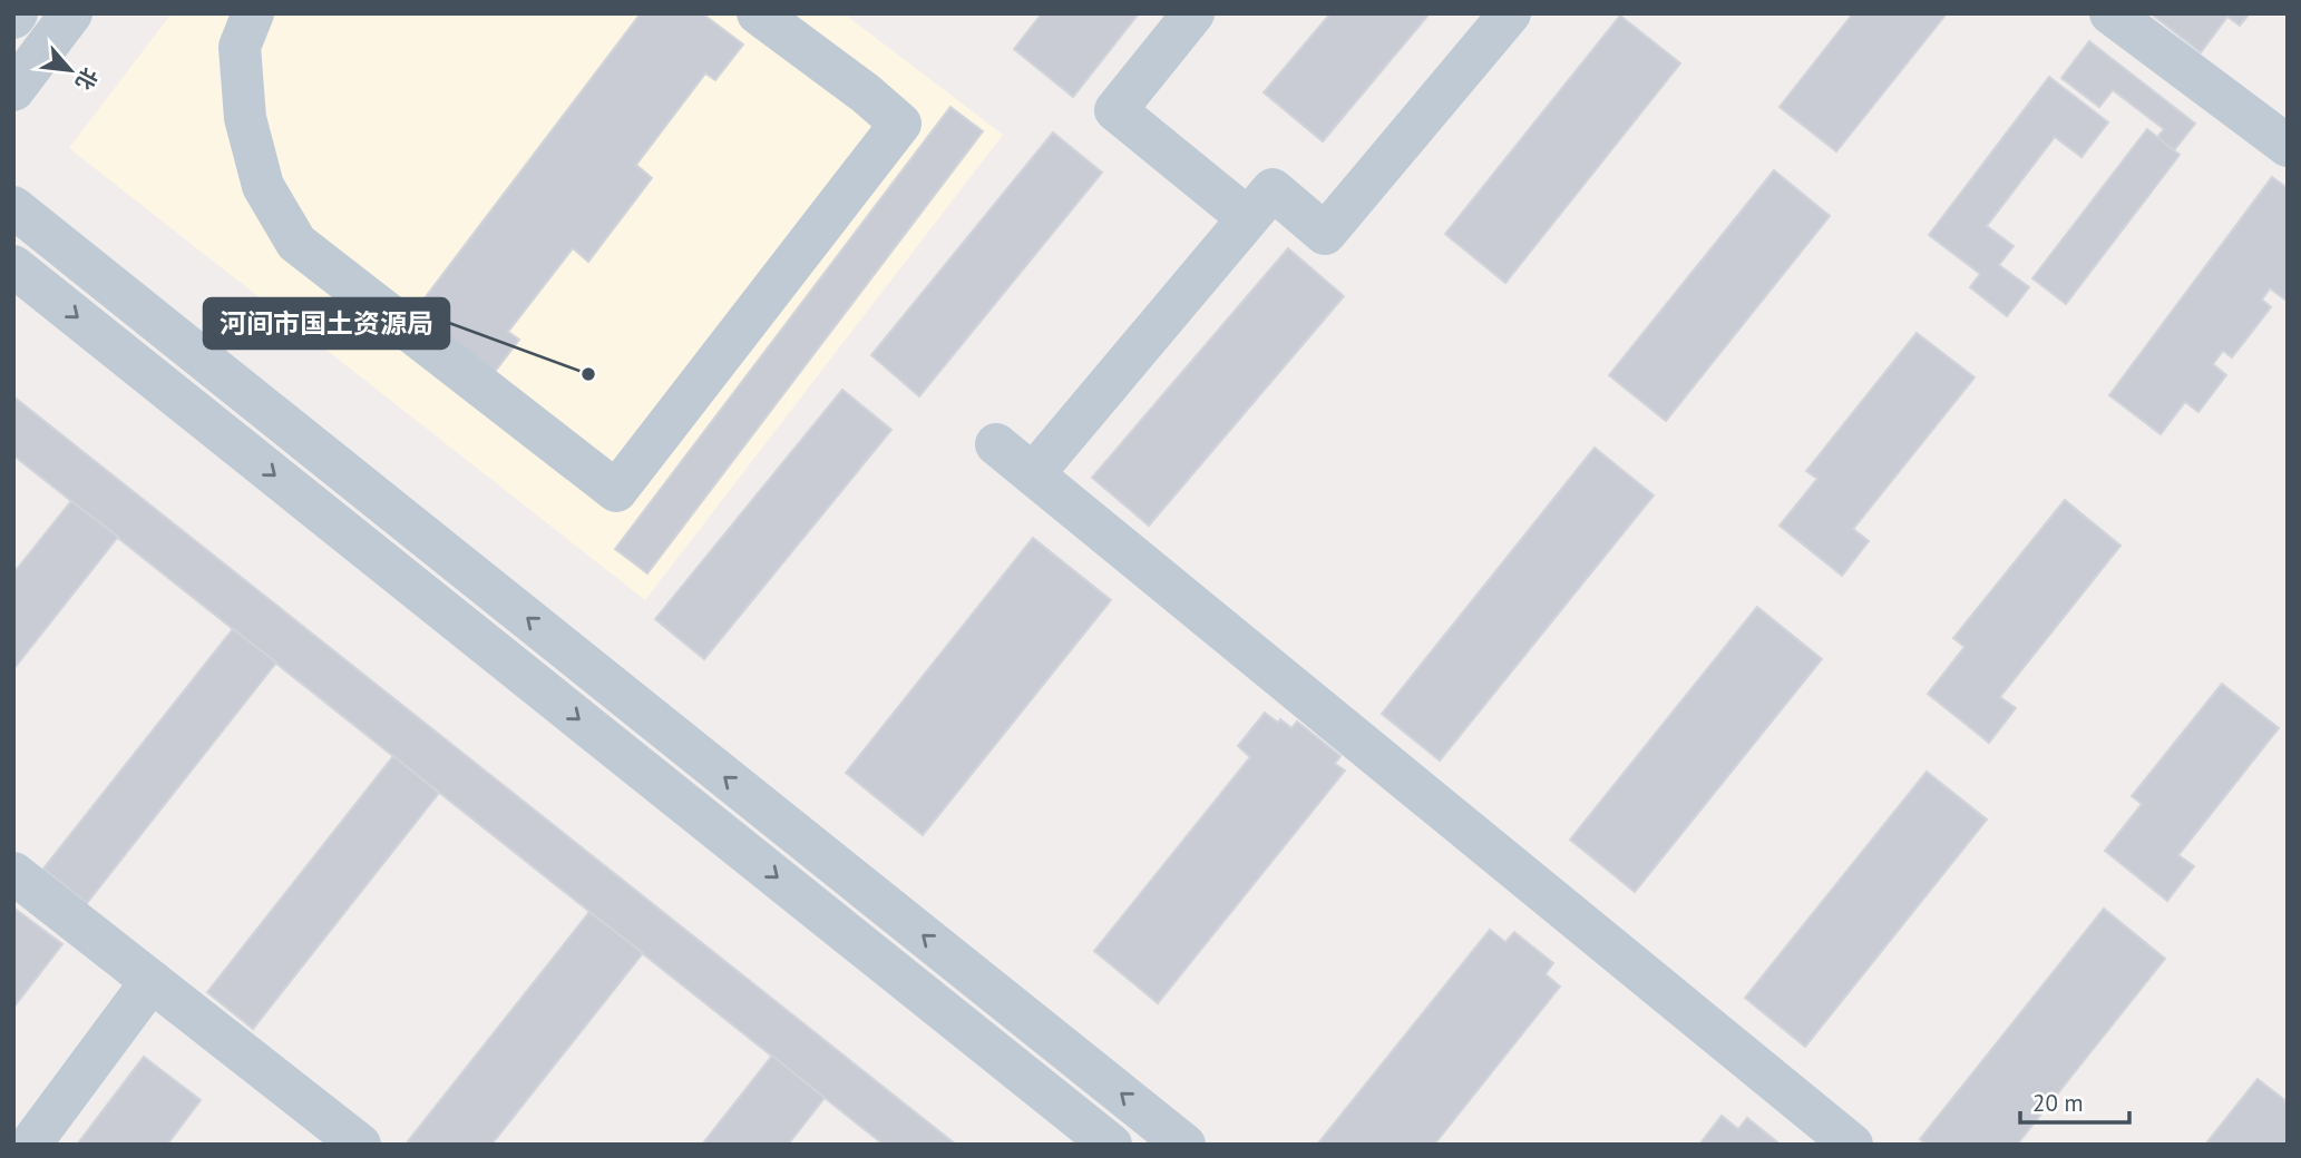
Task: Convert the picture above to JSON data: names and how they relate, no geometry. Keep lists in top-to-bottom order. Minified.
{"places":["河间市国土资源局"],"scale_bar":"20 m","north":"bottom right"}
